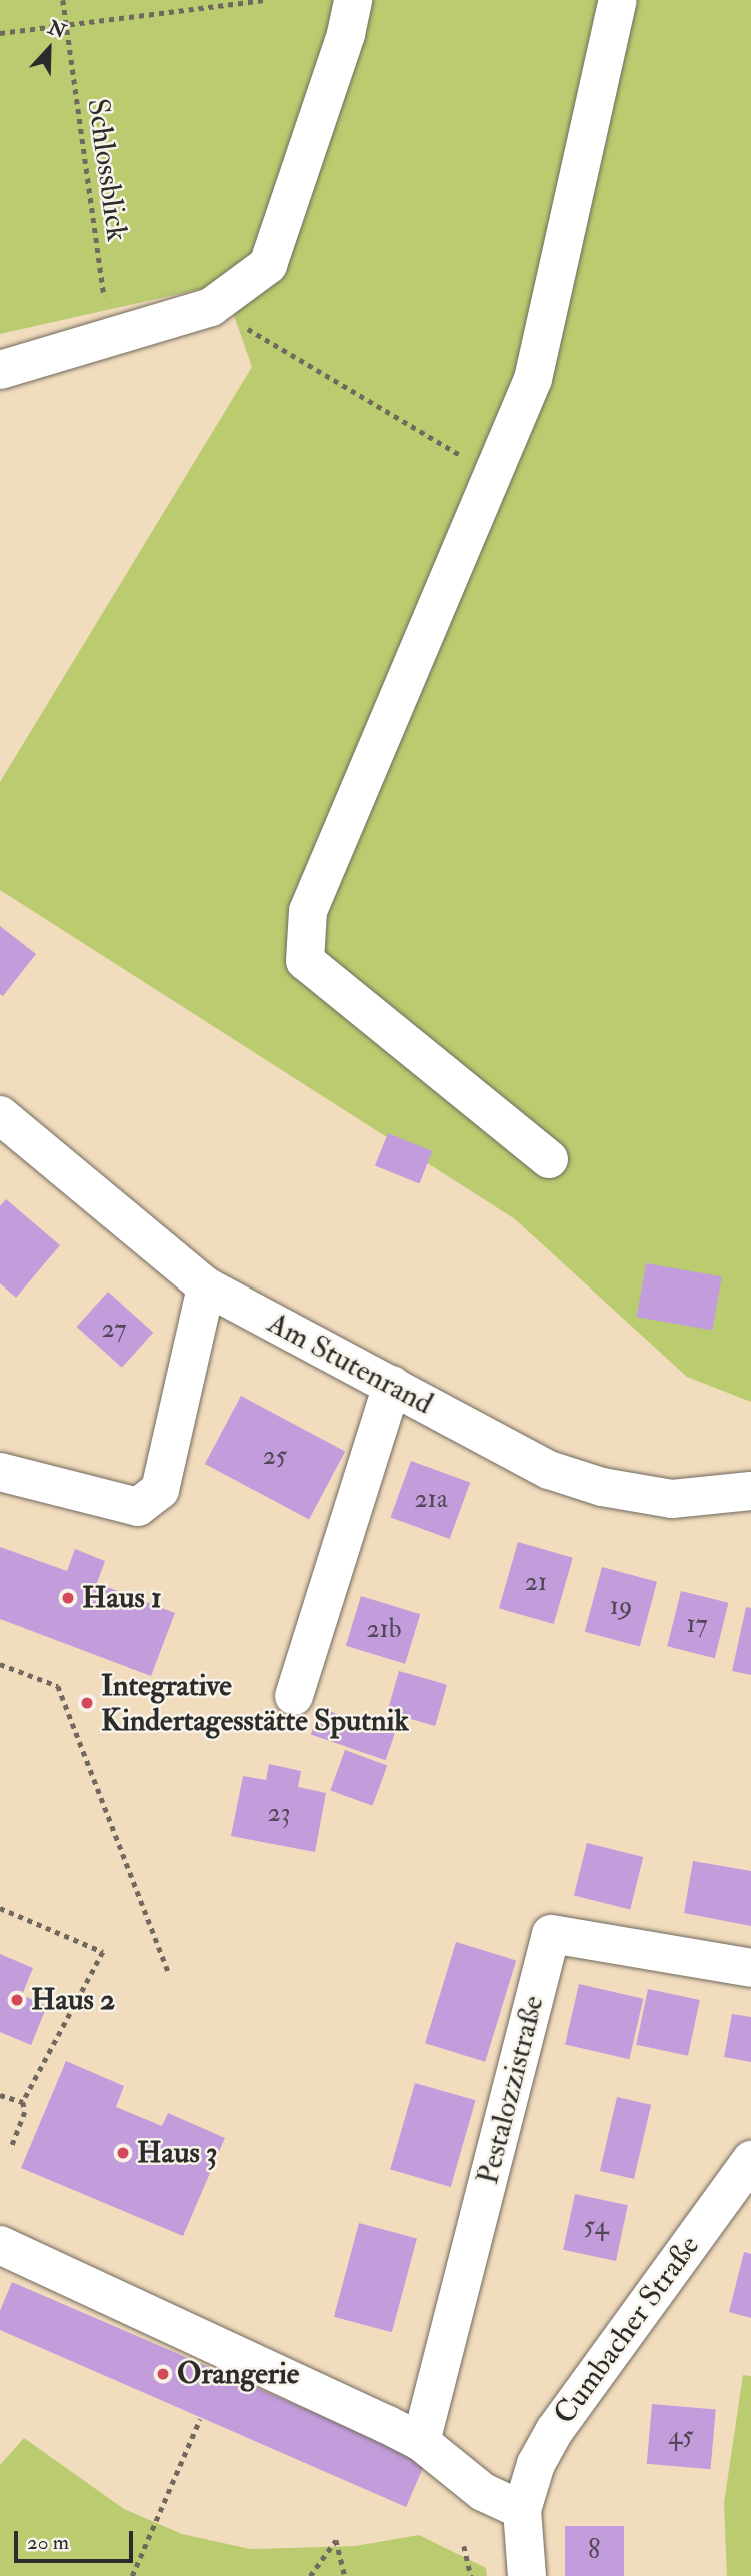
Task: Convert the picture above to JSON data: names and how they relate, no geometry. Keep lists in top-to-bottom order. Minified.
{"streets":{"street":["Am Stutenrand","Pestalozzistraße","Cumbacher Straße"],"path":["Schlossblick"]},"places":["Haus 1","Integrative Kindertagesstätte Sputnik","Haus 2","Haus 3","Orangerie"],"house_numbers":["27","25","21a","21","19","17","21b","23","54","45","8"],"scale_bar":"20 m","north":"top"}
